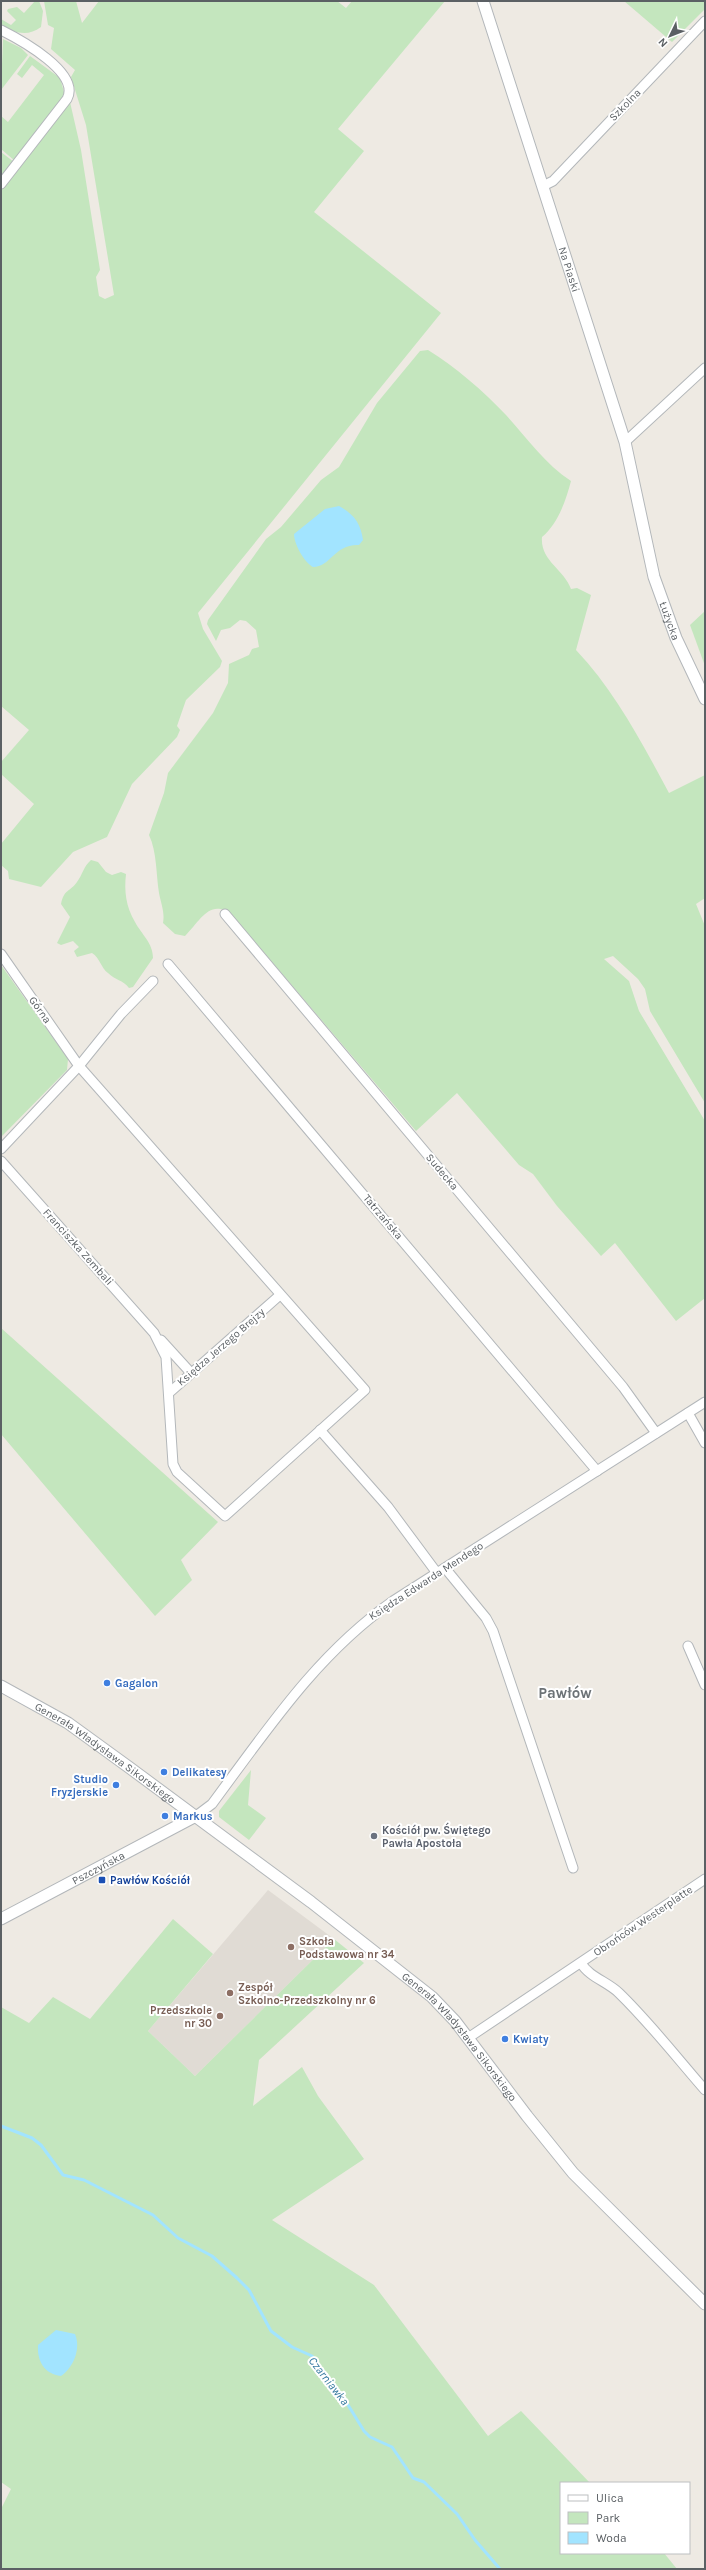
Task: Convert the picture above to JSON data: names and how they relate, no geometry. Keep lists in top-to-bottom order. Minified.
{"streets":{"street":["Szkolna","Na Piaski","Łużycka","Górna","Sudecka","Tatrzańska","Franciszka Zembali","Księdza Jerzego Brejzy","Księdza Edwarda Mendego","Generała Władysława Sikorskiego","Pszczyńska","Obrońców Westerplatte"]},"crossings":[["Szkolna","Na Piaski"],["Na Piaski","Łużycka"],["Górna","Księdza Jerzego Brejzy"],["Sudecka","Księdza Edwarda Mendego"],["Tatrzańska","Księdza Edwarda Mendego"],["Franciszka Zembali","Księdza Jerzego Brejzy"],["Księdza Edwarda Mendego","Generała Władysława Sikorskiego"],["Księdza Edwarda Mendego","Pszczyńska"],["Generała Władysława Sikorskiego","Pszczyńska"],["Generała Władysława Sikorskiego","Obrońców Westerplatte"]],"districts":["Pawłów"],"water":["Czarniawka"],"places":{"other":["Gagalon","Delikatesy","Studio Fryzjerskie","Markus","Kościół pw. Świętego Pawła Apostoła","Szkoła Podstawowa nr 34","Zespół Szkolno-Przedszkolny nr 6","Przedszkole nr 30","Kwiaty"],"transit":["Pawłów Kościół"]},"legend":["Ulica","Park","Woda"],"north":"bottom left"}
